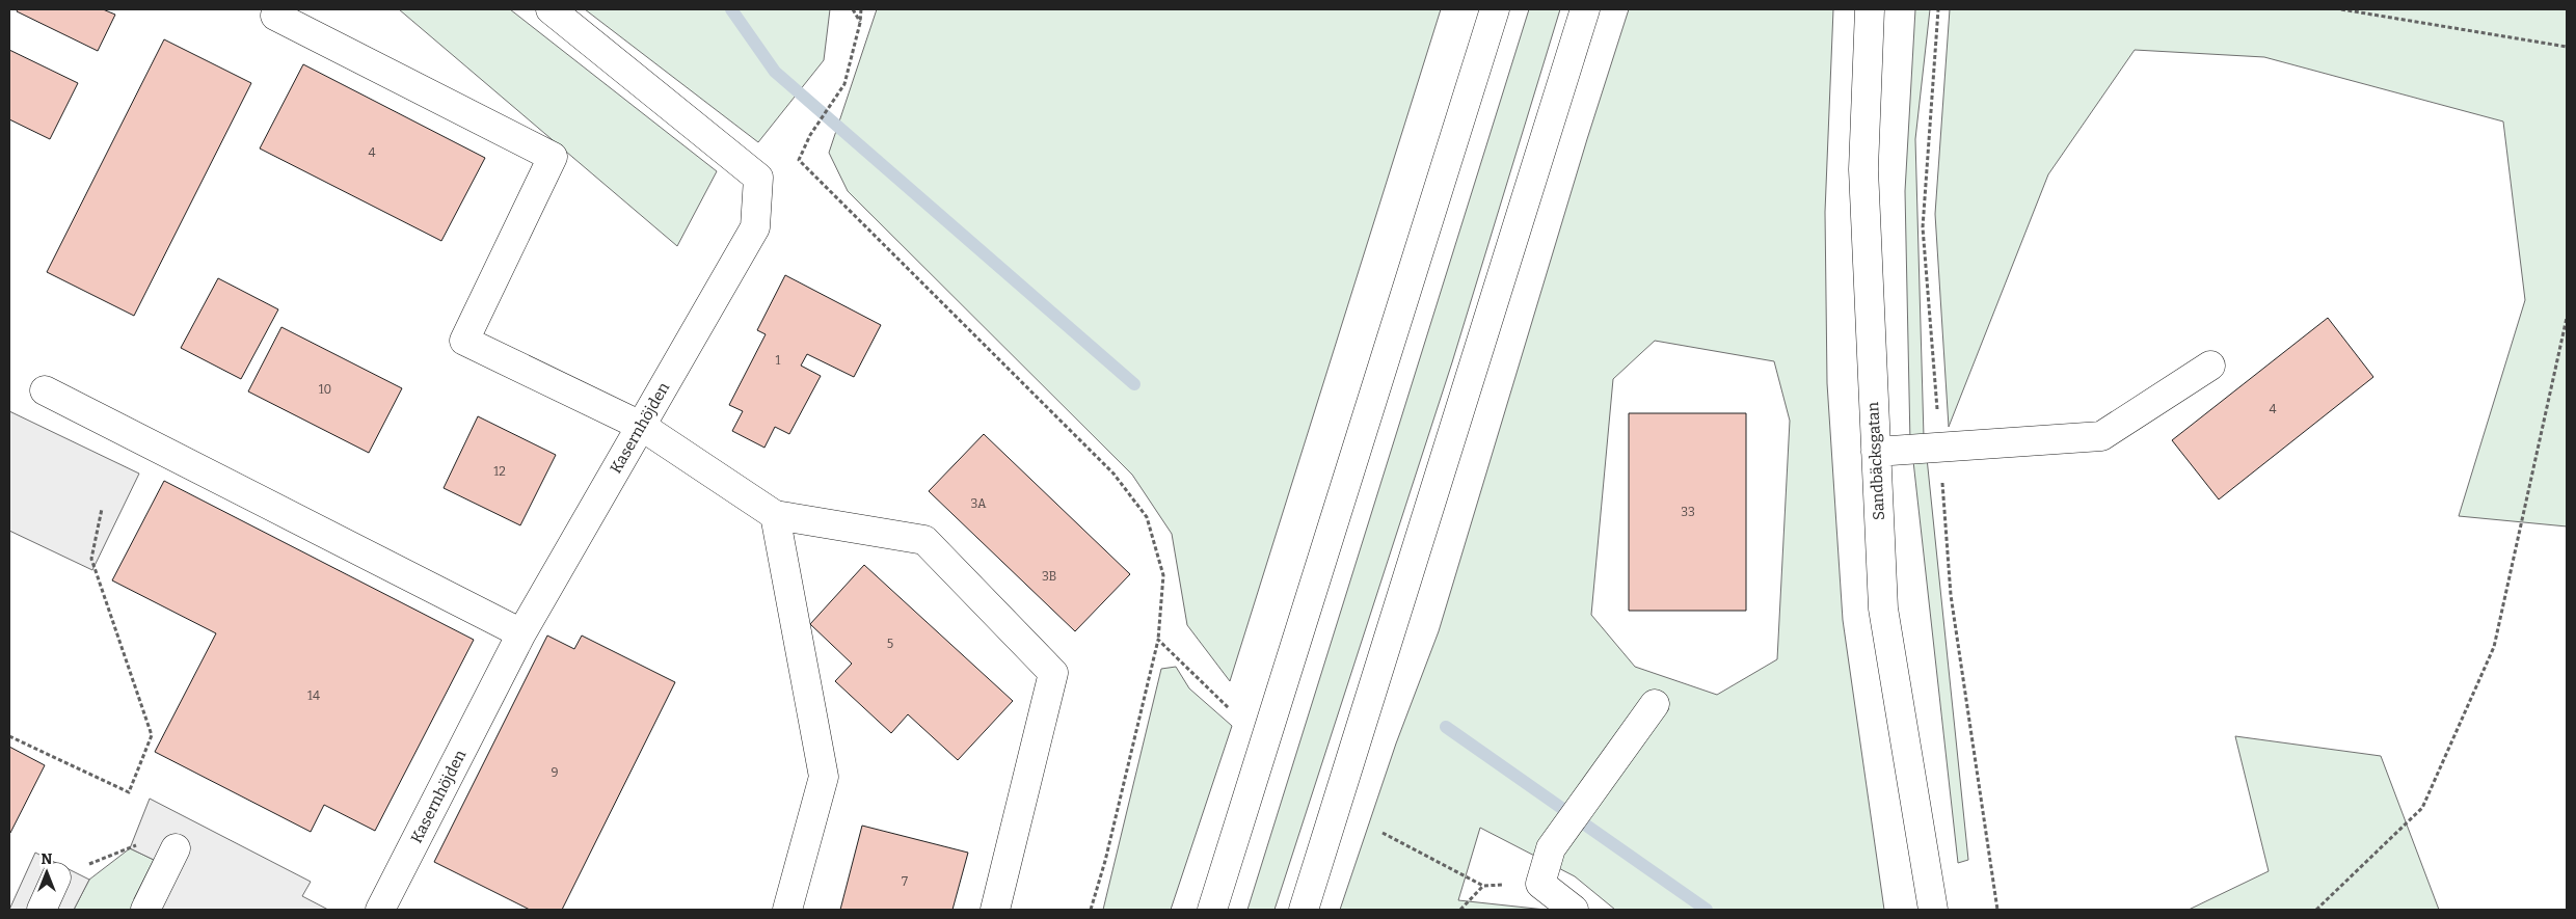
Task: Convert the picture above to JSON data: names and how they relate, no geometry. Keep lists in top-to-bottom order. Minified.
{"streets":{"main road":["Kasernhöjden","Sandbäcksgatan"]},"house_numbers":["4","1","10","4","12","3A","33","3B","5","14","9","7"],"north":"top"}
